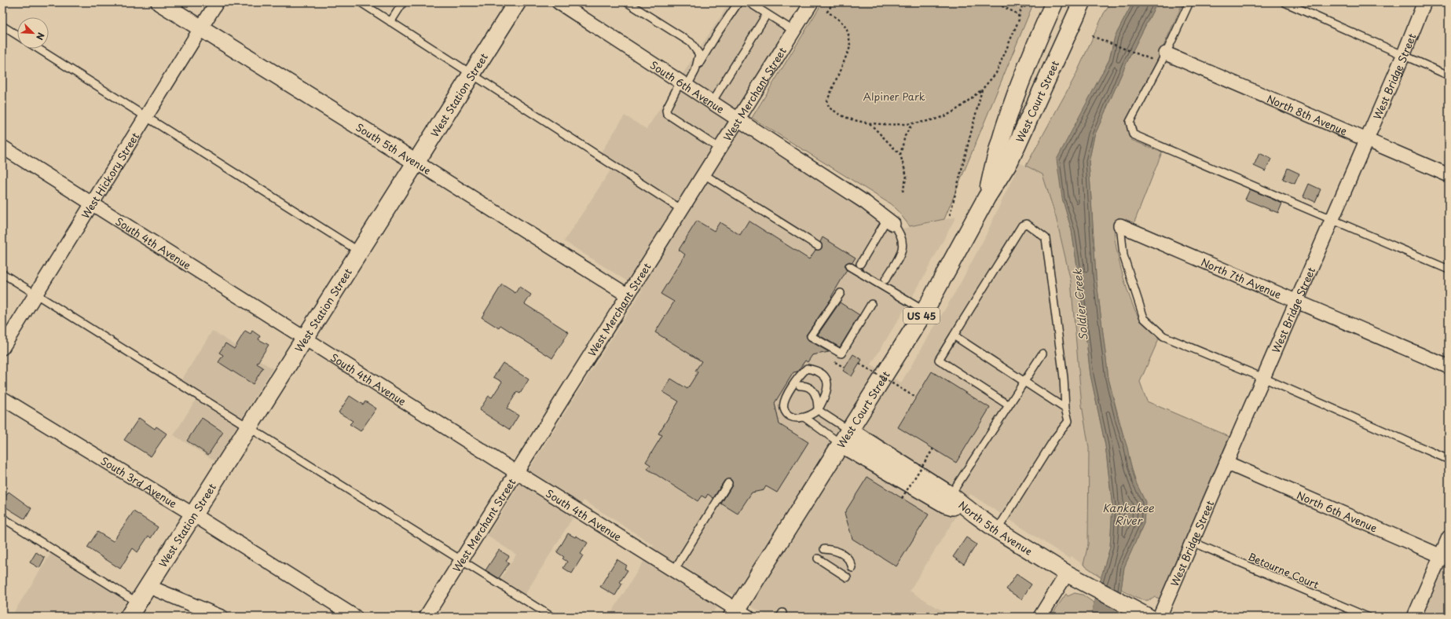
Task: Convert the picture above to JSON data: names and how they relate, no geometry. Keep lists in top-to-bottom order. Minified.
{"streets":{"main road":["West Station Street","West Court Street","US 45"],"street":["West Bridge Street","South 6th Avenue","West Merchant Street","North 8th Avenue","South 5th Avenue","West Hickory Street","South 4th Avenue","North 7th Avenue","South 3rd Avenue","North 6th Avenue","North 5th Avenue"],"lane":["Betourne Court"]},"crossings":[["West Bridge Street","North 8th Avenue"],["West Bridge Street","North 7th Avenue"],["West Bridge Street","North 6th Avenue"],["West Bridge Street","Betourne Court"],["South 6th Avenue","West Merchant Street"],["West Station Street","South 5th Avenue"],["West Station Street","South 4th Avenue"],["West Station Street","South 3rd Avenue"],["West Merchant Street","South 5th Avenue"],["West Merchant Street","South 4th Avenue"],["West Court Street","South 4th Avenue"],["West Court Street","North 5th Avenue"],["South 5th Avenue","West Hickory Street"],["West Hickory Street","South 4th Avenue"]],"water":["Soldier Creek","Kankakee River"],"parks":["Alpiner Park"],"north":"bottom right"}
